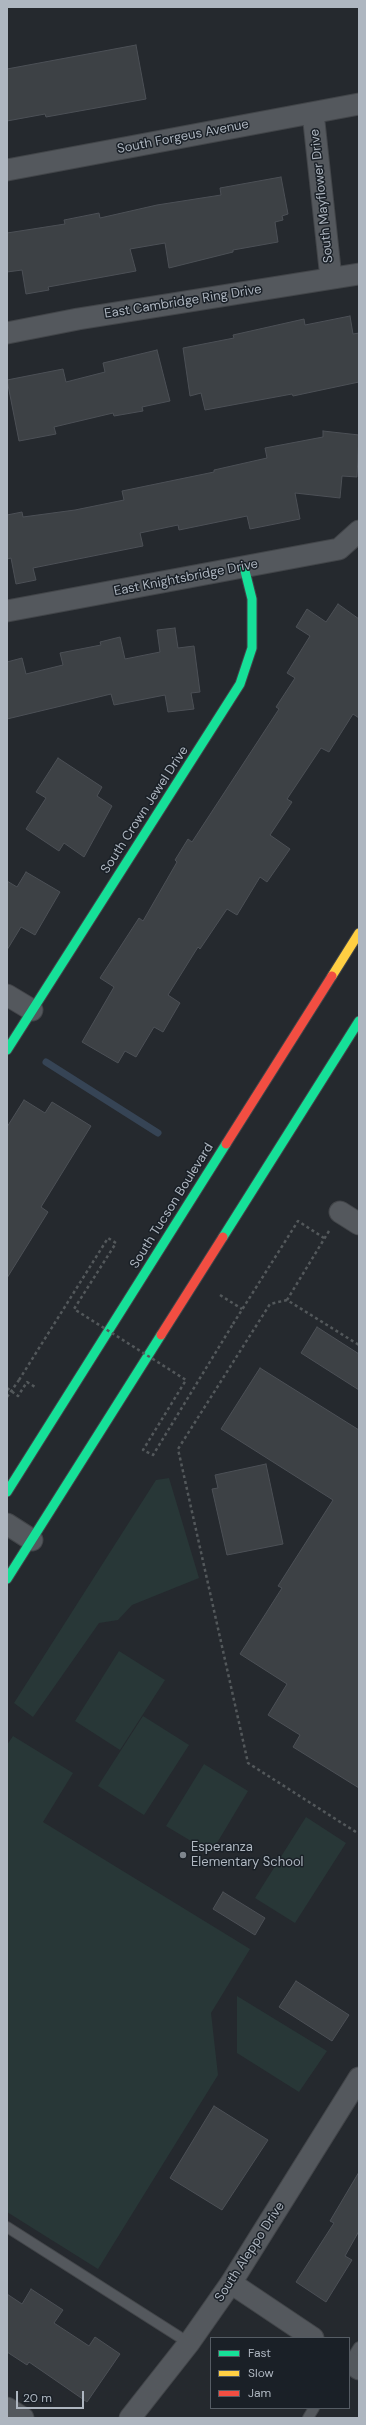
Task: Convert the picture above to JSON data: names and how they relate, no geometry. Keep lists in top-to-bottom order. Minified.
{"streets":{"main road":["South Crown Jewel Drive","South Tucson Boulevard"],"street":["South Forgeus Avenue","South Mayflower Drive","East Cambridge Ring Drive","East Knightsbridge Drive","South Aleppo Drive"]},"crossings":[["South Forgeus Avenue","South Mayflower Drive"],["South Mayflower Drive","East Cambridge Ring Drive"],["East Knightsbridge Drive","South Crown Jewel Drive"]],"places":["Esperanza Elementary School"],"legend":["Fast","Slow","Jam"],"scale_bar":"20 m"}
